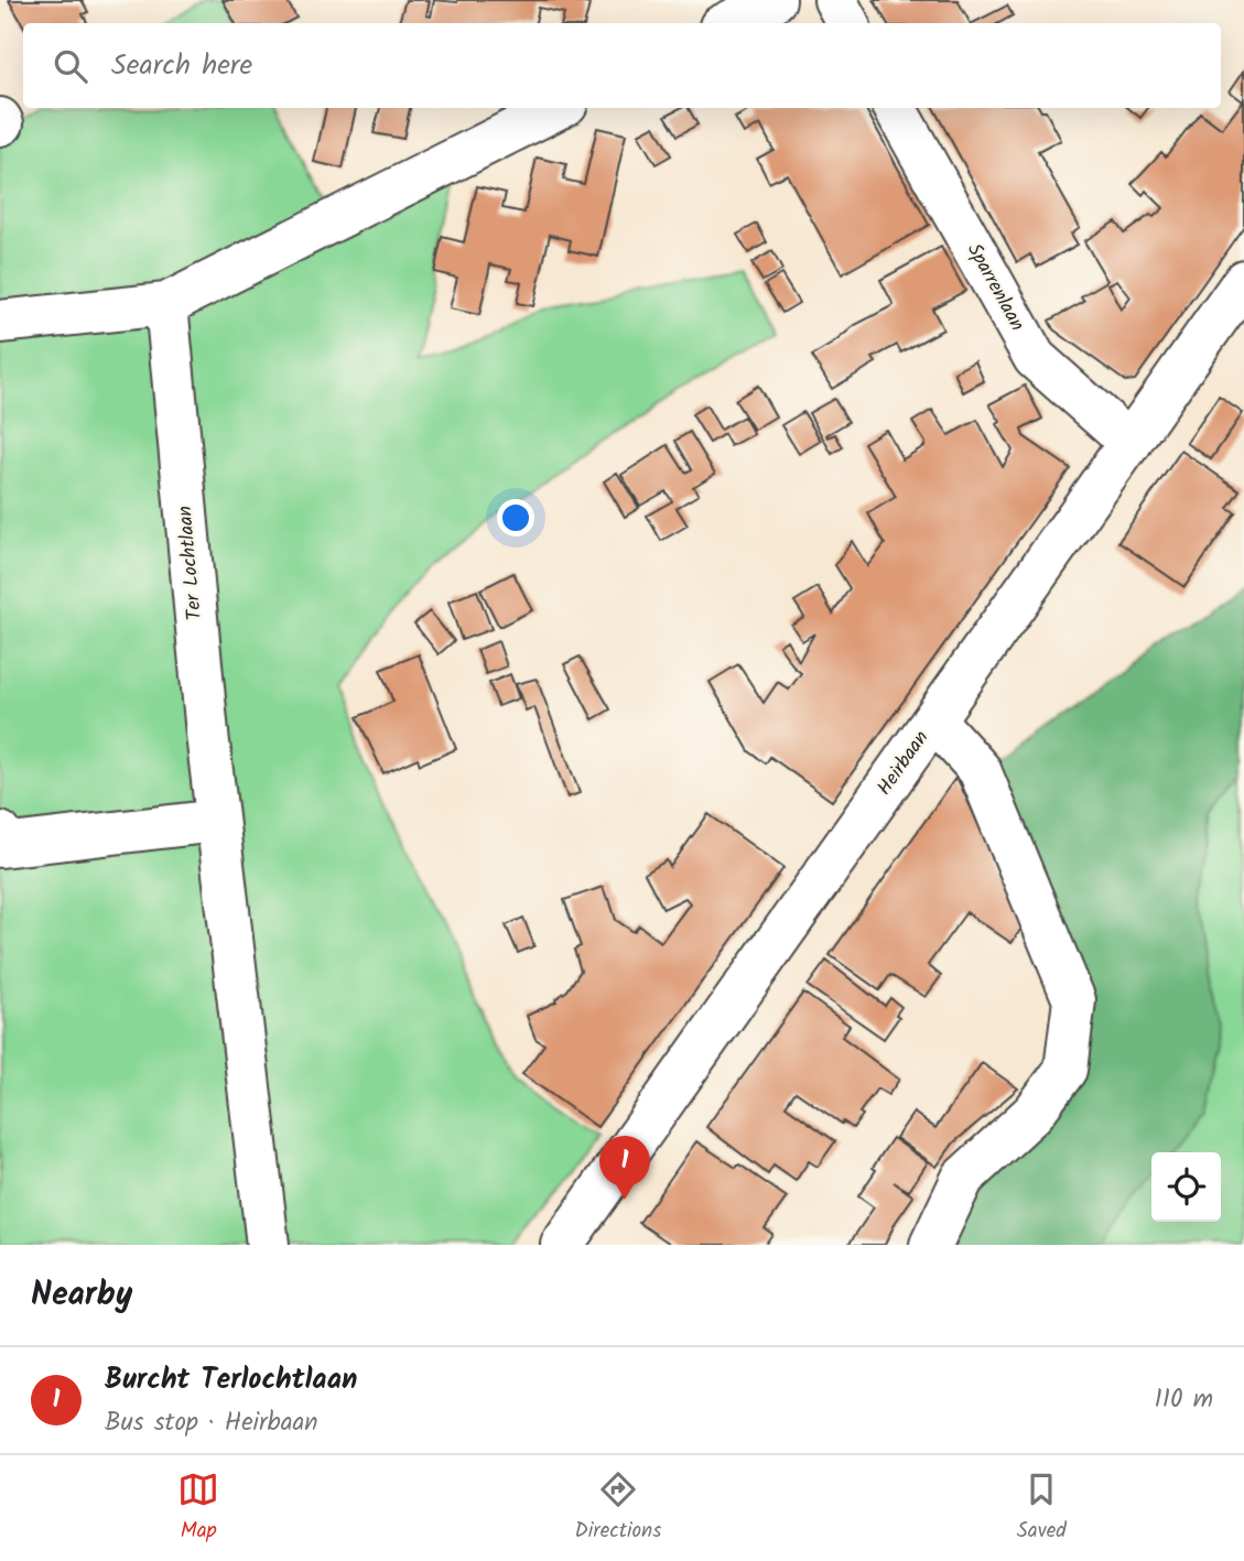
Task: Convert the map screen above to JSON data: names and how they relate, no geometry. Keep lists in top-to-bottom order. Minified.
{"streets":{"street":["Sparrenlaan","Ter Lochtlaan","Heirbaan"]},"crossings":[["Sparrenlaan","Heirbaan"]],"page":{"search":"Search here","pins":"1","heading":"Nearby","list":[{"mark":"1","name":"Burcht Terlochtlaan","note":"Bus stop · Heirbaan","value":"110 m"}],"nav":["Map","Directions","Saved"]}}
